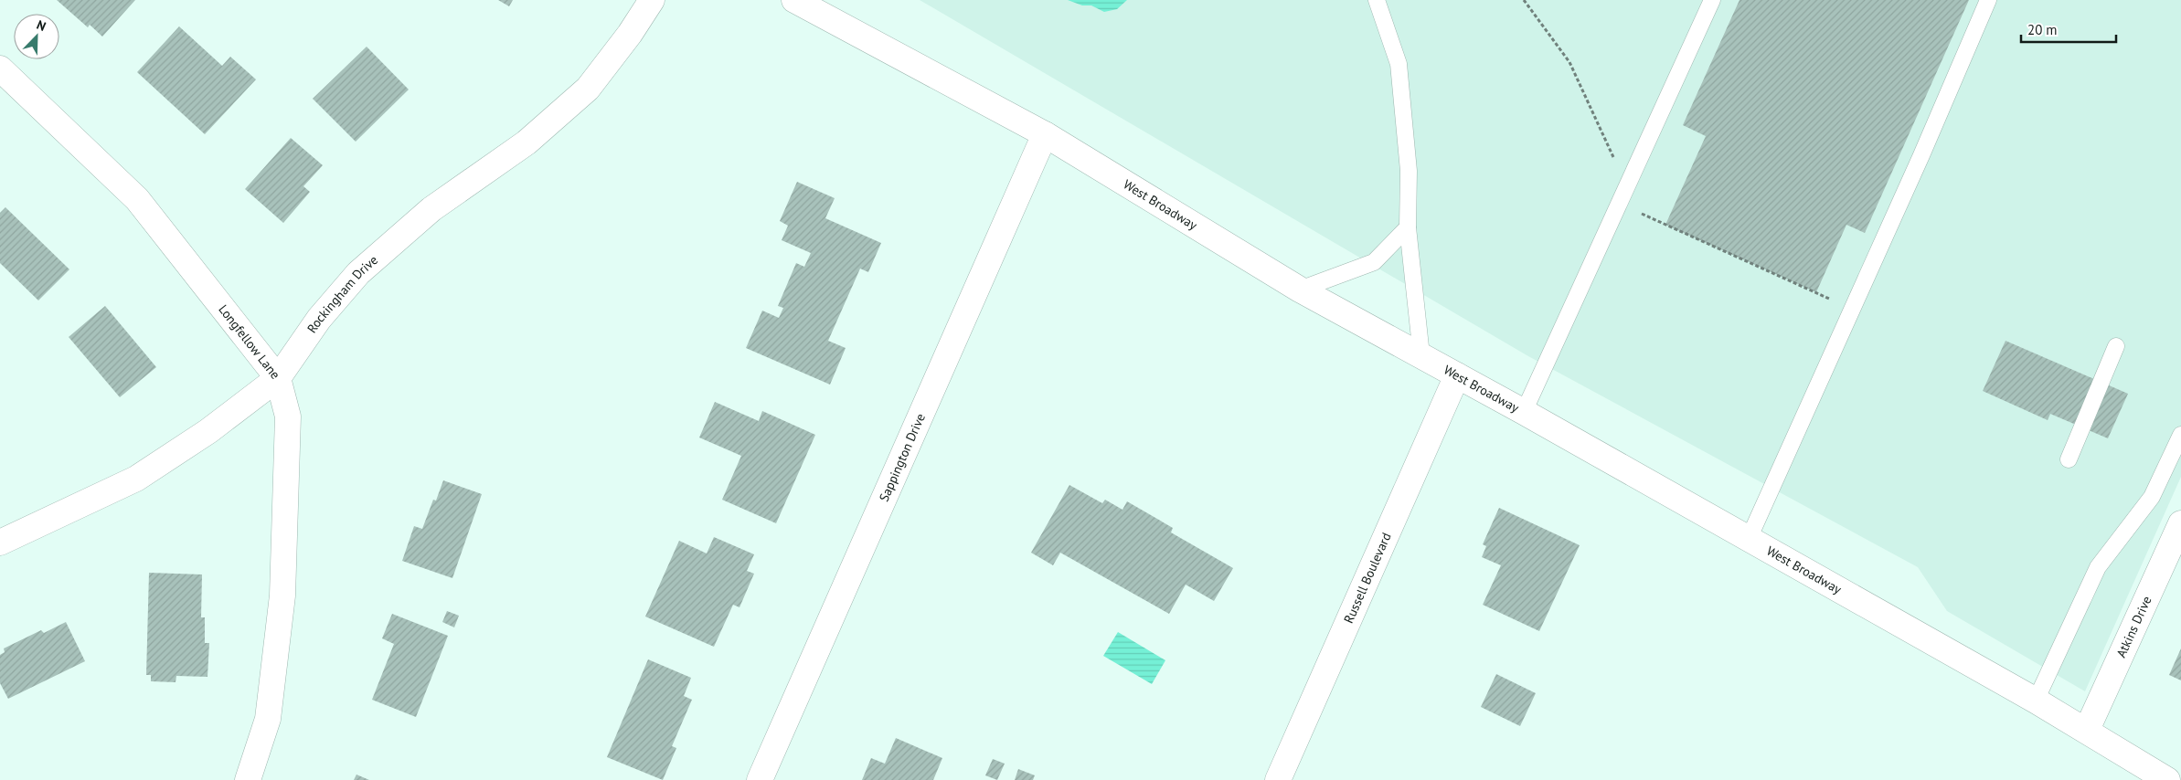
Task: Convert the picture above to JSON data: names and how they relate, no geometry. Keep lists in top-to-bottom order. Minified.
{"streets":{"street":["West Broadway","Rockingham Drive","Longfellow Lane","Sappington Drive","Russell Boulevard","Atkins Drive"]},"crossings":[["West Broadway","Sappington Drive"],["West Broadway","Russell Boulevard"],["West Broadway","Atkins Drive"],["Rockingham Drive","Longfellow Lane"]],"scale_bar":"20 m","north":"top right"}
